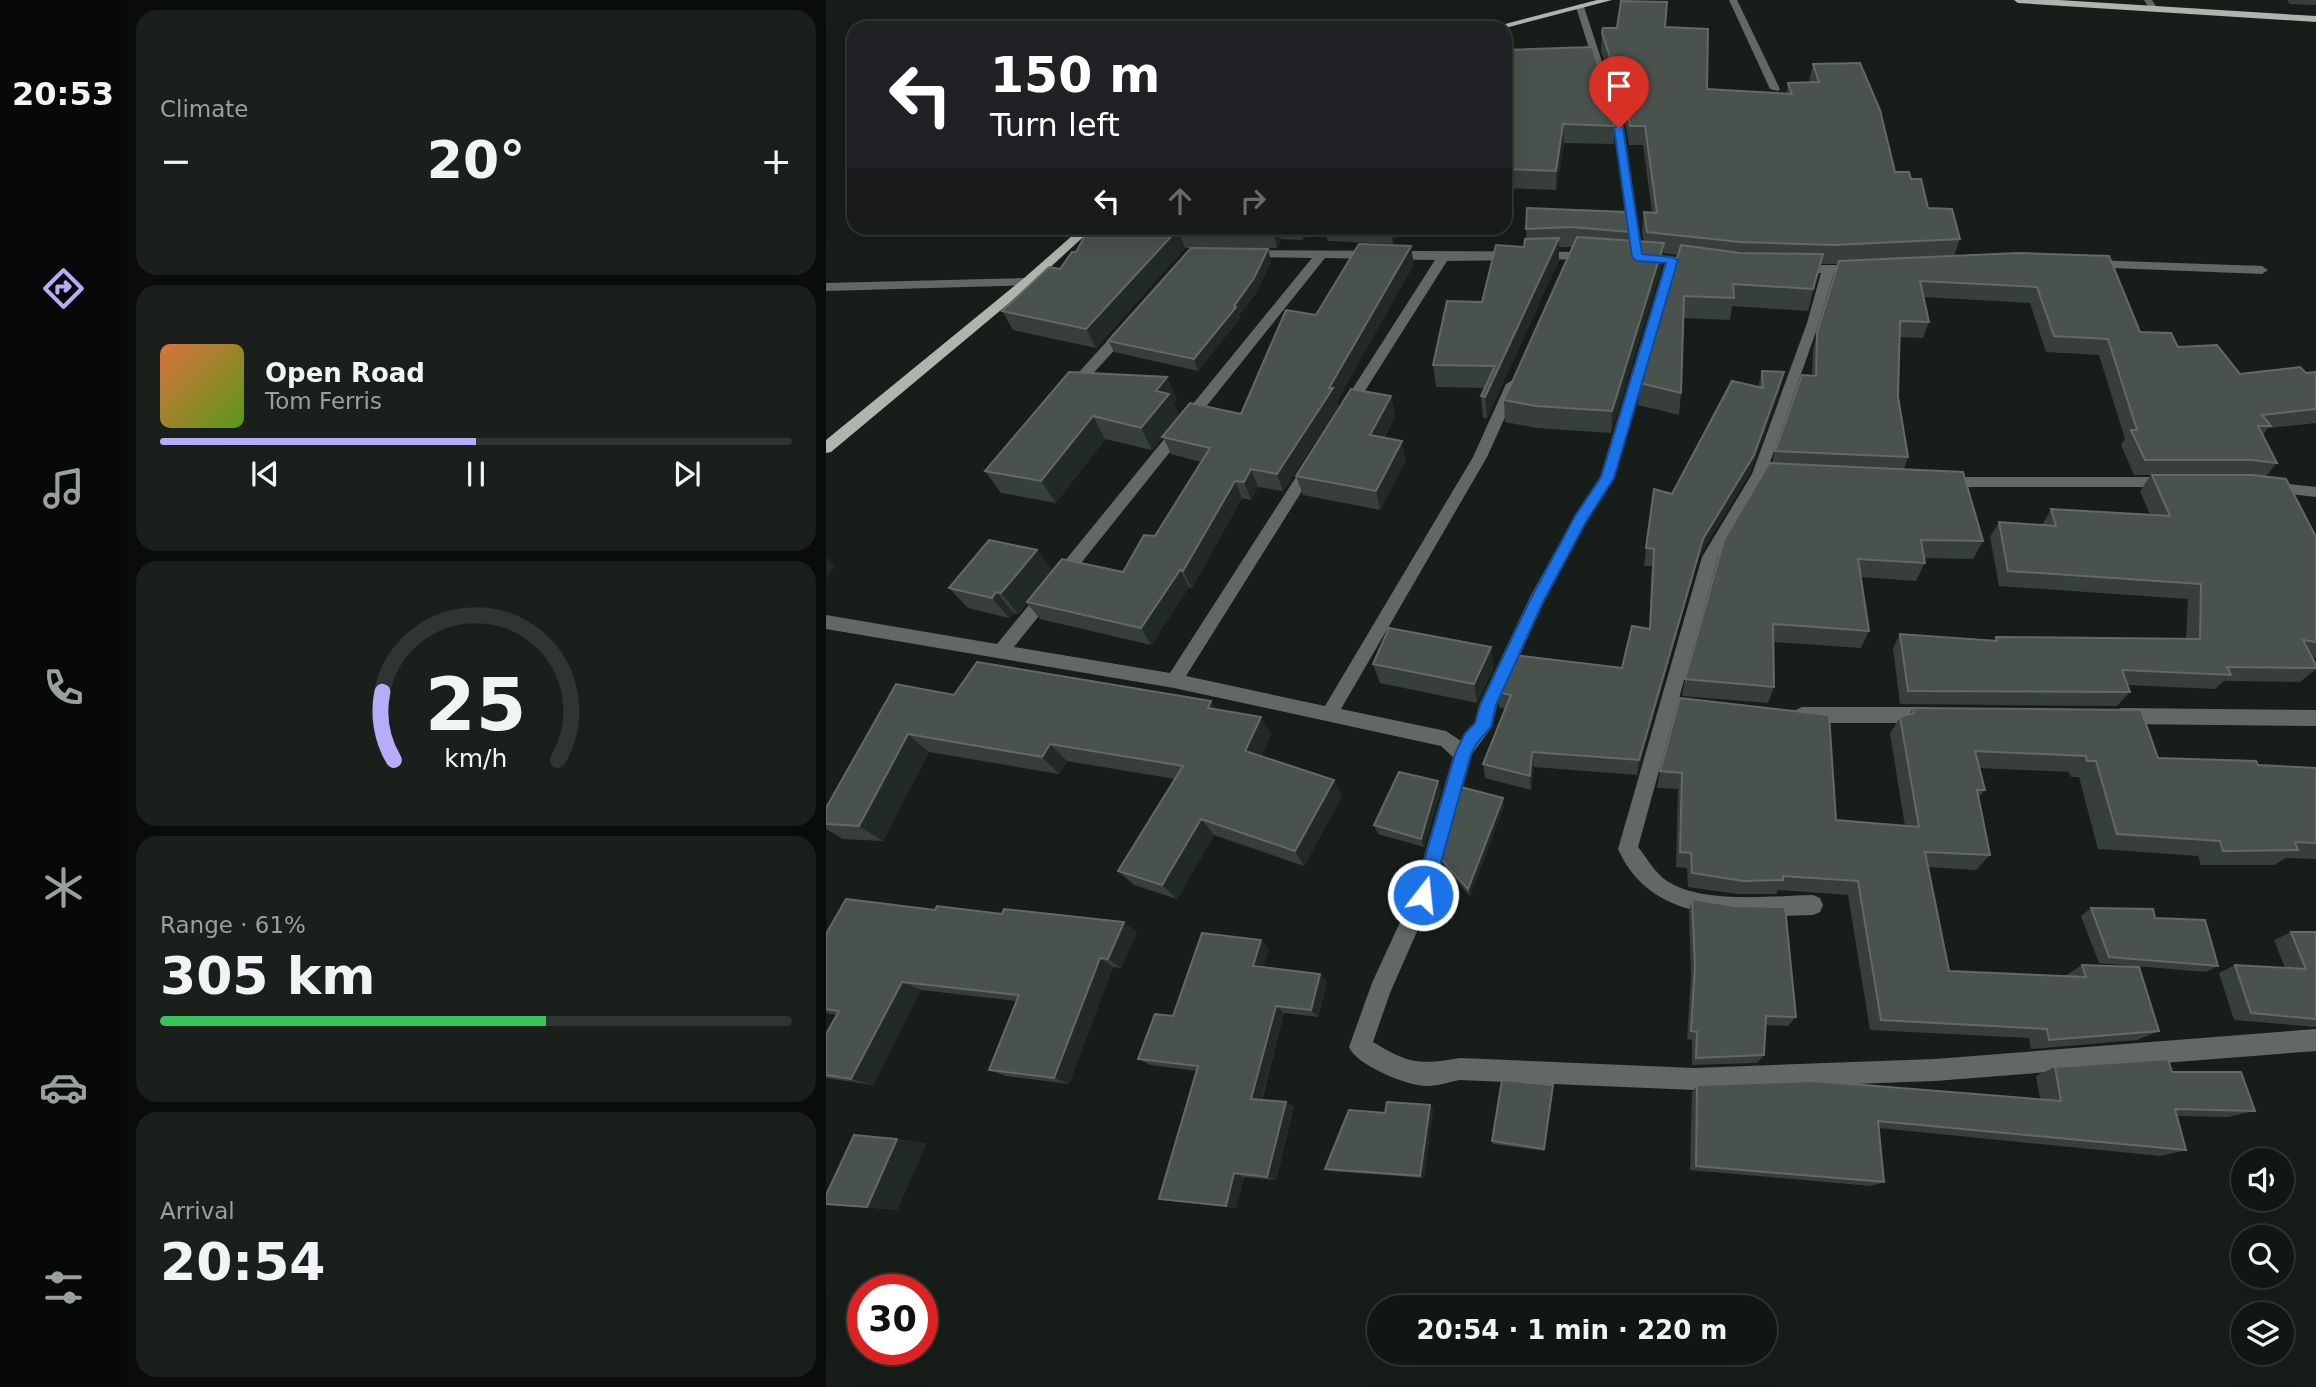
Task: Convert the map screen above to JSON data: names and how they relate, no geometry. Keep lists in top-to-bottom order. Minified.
{"page":{"tabs":"20:53","tile":["Climate",["Range · 61%","305 km"],["Arrival","20:54"]],"turn":["150 m","Turn left"],"heat":["−","20°","+"],"song":["Open Road","Tom Ferris"],"limit":"30","trip":"20:54 · 1 min · 220 m","gauge":["25","km/h"]}}
